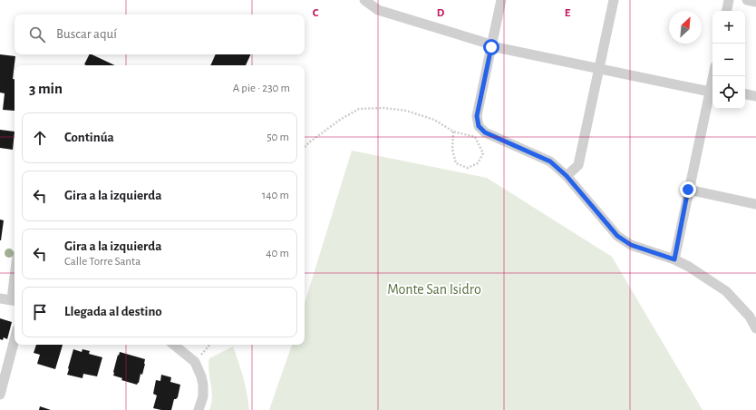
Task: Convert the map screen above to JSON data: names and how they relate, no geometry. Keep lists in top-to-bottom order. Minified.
{"parks":["Monte San Isidro"],"north":"top right","page":{"map_buttons":["+","−"],"search":"Buscar aquí","heading":["3 min","A pie · 230 m"],"list":[["Continúa","50 m"],["Gira a la izquierda","140 m"],["Gira a la izquierda","Calle Torre Santa","40 m"],"Llegada al destino"]},"grid":{"columns":["C","D","E"]}}
